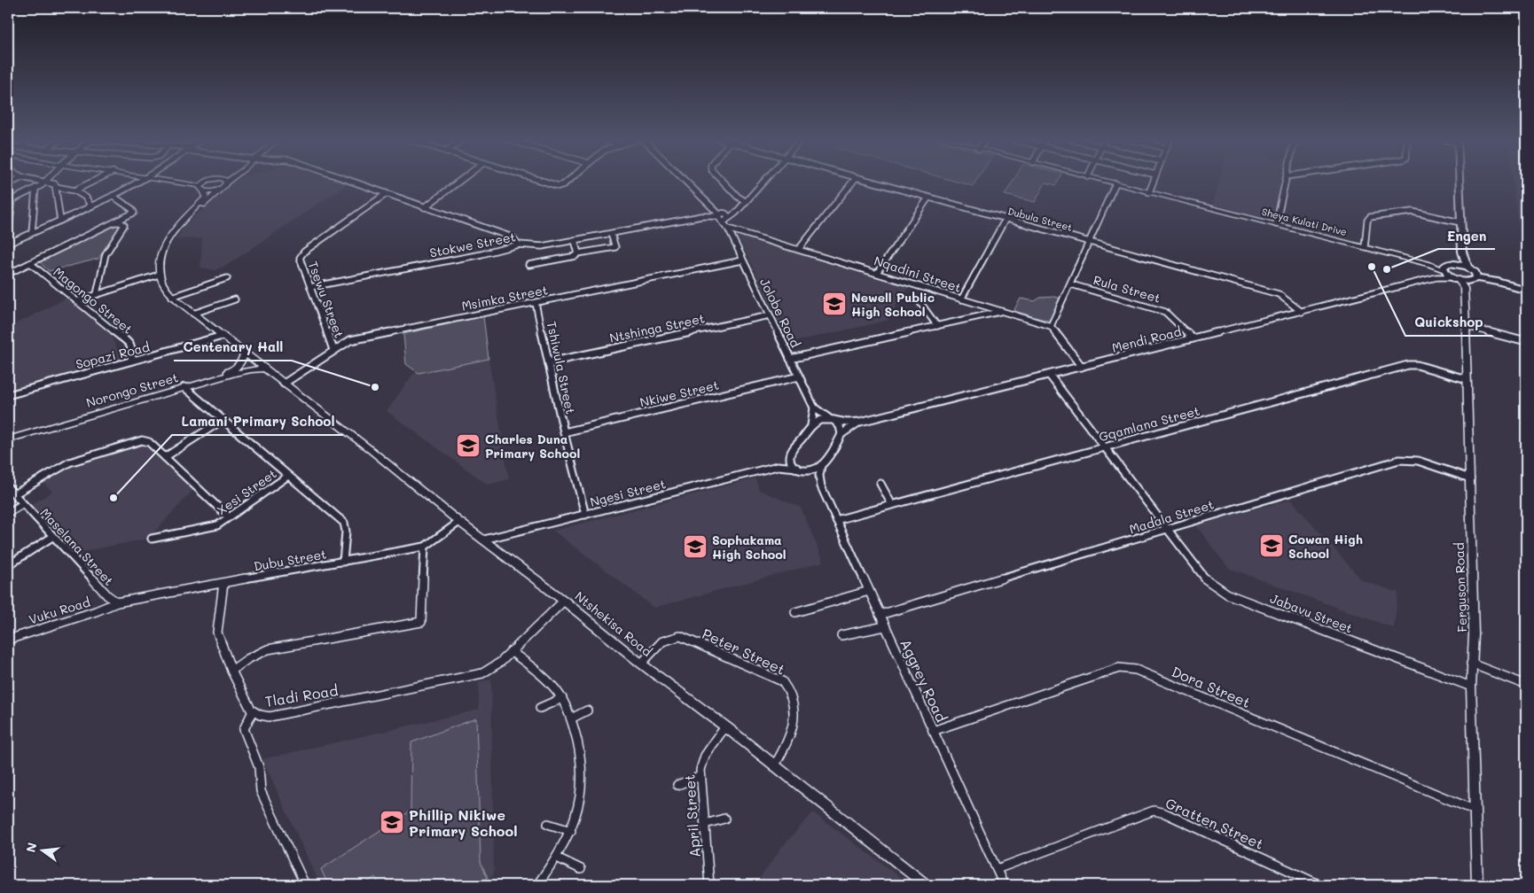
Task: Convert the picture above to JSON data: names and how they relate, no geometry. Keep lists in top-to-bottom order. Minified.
{"streets":{"street":["Dubula Street","Sheya Kulati Drive","Stokwe Street","Nqadini Street","Rula Street","Msimka Street","Tsewu Street","Magongo Street","Jolobe Road","Ntshinga Street","Mendi Road","Sopazi Road","Tshiwula Street","Norongo Street","Nkiwe Street","Gqamlana Street","Xesi Street","Ngesi Street","Madala Street","Maselana Street","Dubu Street","Ferguson Road","Vuku Road","Jabavu Street","Ntshekisa Road","Peter Street","Aggrey Road","Dora Street","Tladi Road","April Street","Gratten Street"]},"crossings":[["Dubula Street","Mendi Road"],["Stokwe Street","Tsewu Street"],["Stokwe Street","Jolobe Road"],["Nqadini Street","Jolobe Road"],["Rula Street","Mendi Road"],["Msimka Street","Tsewu Street"],["Msimka Street","Jolobe Road"],["Msimka Street","Tshiwula Street"],["Msimka Street","Ntshekisa Road"],["Magongo Street","Sopazi Road"],["Jolobe Road","Ntshinga Street"],["Jolobe Road","Mendi Road"],["Jolobe Road","Nkiwe Street"],["Ntshinga Street","Tshiwula Street"],["Mendi Road","Jabavu Street"],["Tshiwula Street","Nkiwe Street"],["Tshiwula Street","Ngesi Street"],["Gqamlana Street","Ferguson Road"],["Gqamlana Street","Jabavu Street"],["Gqamlana Street","Aggrey Road"],["Ngesi Street","Ntshekisa Road"],["Ngesi Street","Aggrey Road"],["Madala Street","Ferguson Road"],["Madala Street","Jabavu Street"],["Madala Street","Aggrey Road"],["Maselana Street","Dubu Street"],["Maselana Street","Vuku Road"],["Dubu Street","Vuku Road"],["Dubu Street","Ntshekisa Road"],["Dubu Street","Tladi Road"],["Ferguson Road","Jabavu Street"],["Ferguson Road","Dora Street"],["Ntshekisa Road","Peter Street"],["Ntshekisa Road","Tladi Road"],["Ntshekisa Road","April Street"],["Aggrey Road","Dora Street"],["Aggrey Road","Gratten Street"]],"places":{"other":["Quickshop","Engen","Centenary Hall","Lamani Primary School"],"school or university":["Newell Public High School","Charles Duna Primary School","Cowan High School","Sophakama High School","Phillip Nikiwe Primary School"]},"north":"left"}
